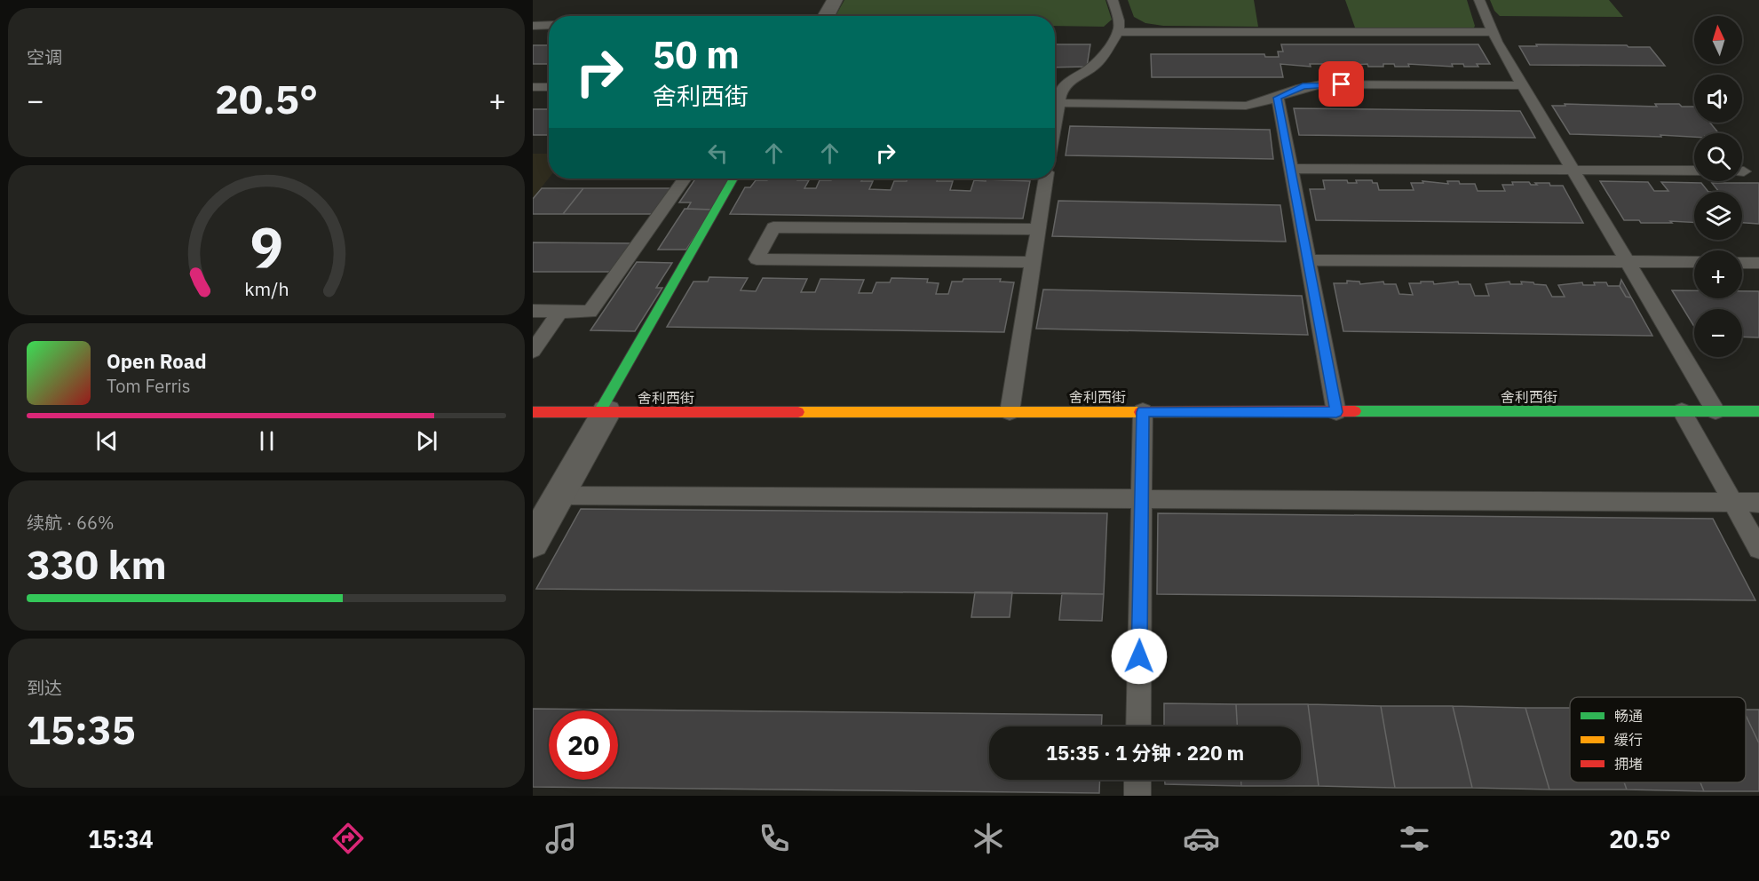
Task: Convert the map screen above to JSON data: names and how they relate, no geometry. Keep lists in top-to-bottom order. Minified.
{"streets":{"street":["舍利西街"]},"legend":["畅通","缓行","拥堵"],"north":"top","page":{"tile":["空调",["续航 · 66%","330 km"],["到达","15:35"]],"map_buttons":["+","−"],"turn":["50 m","舍利西街"],"heat":["−","20.5°","+"],"song":["Open Road","Tom Ferris"],"limit":"20","trip":"15:35 · 1 分钟 · 220 m","tabs":["15:34","20.5°"],"gauge":["9","km/h"]}}
